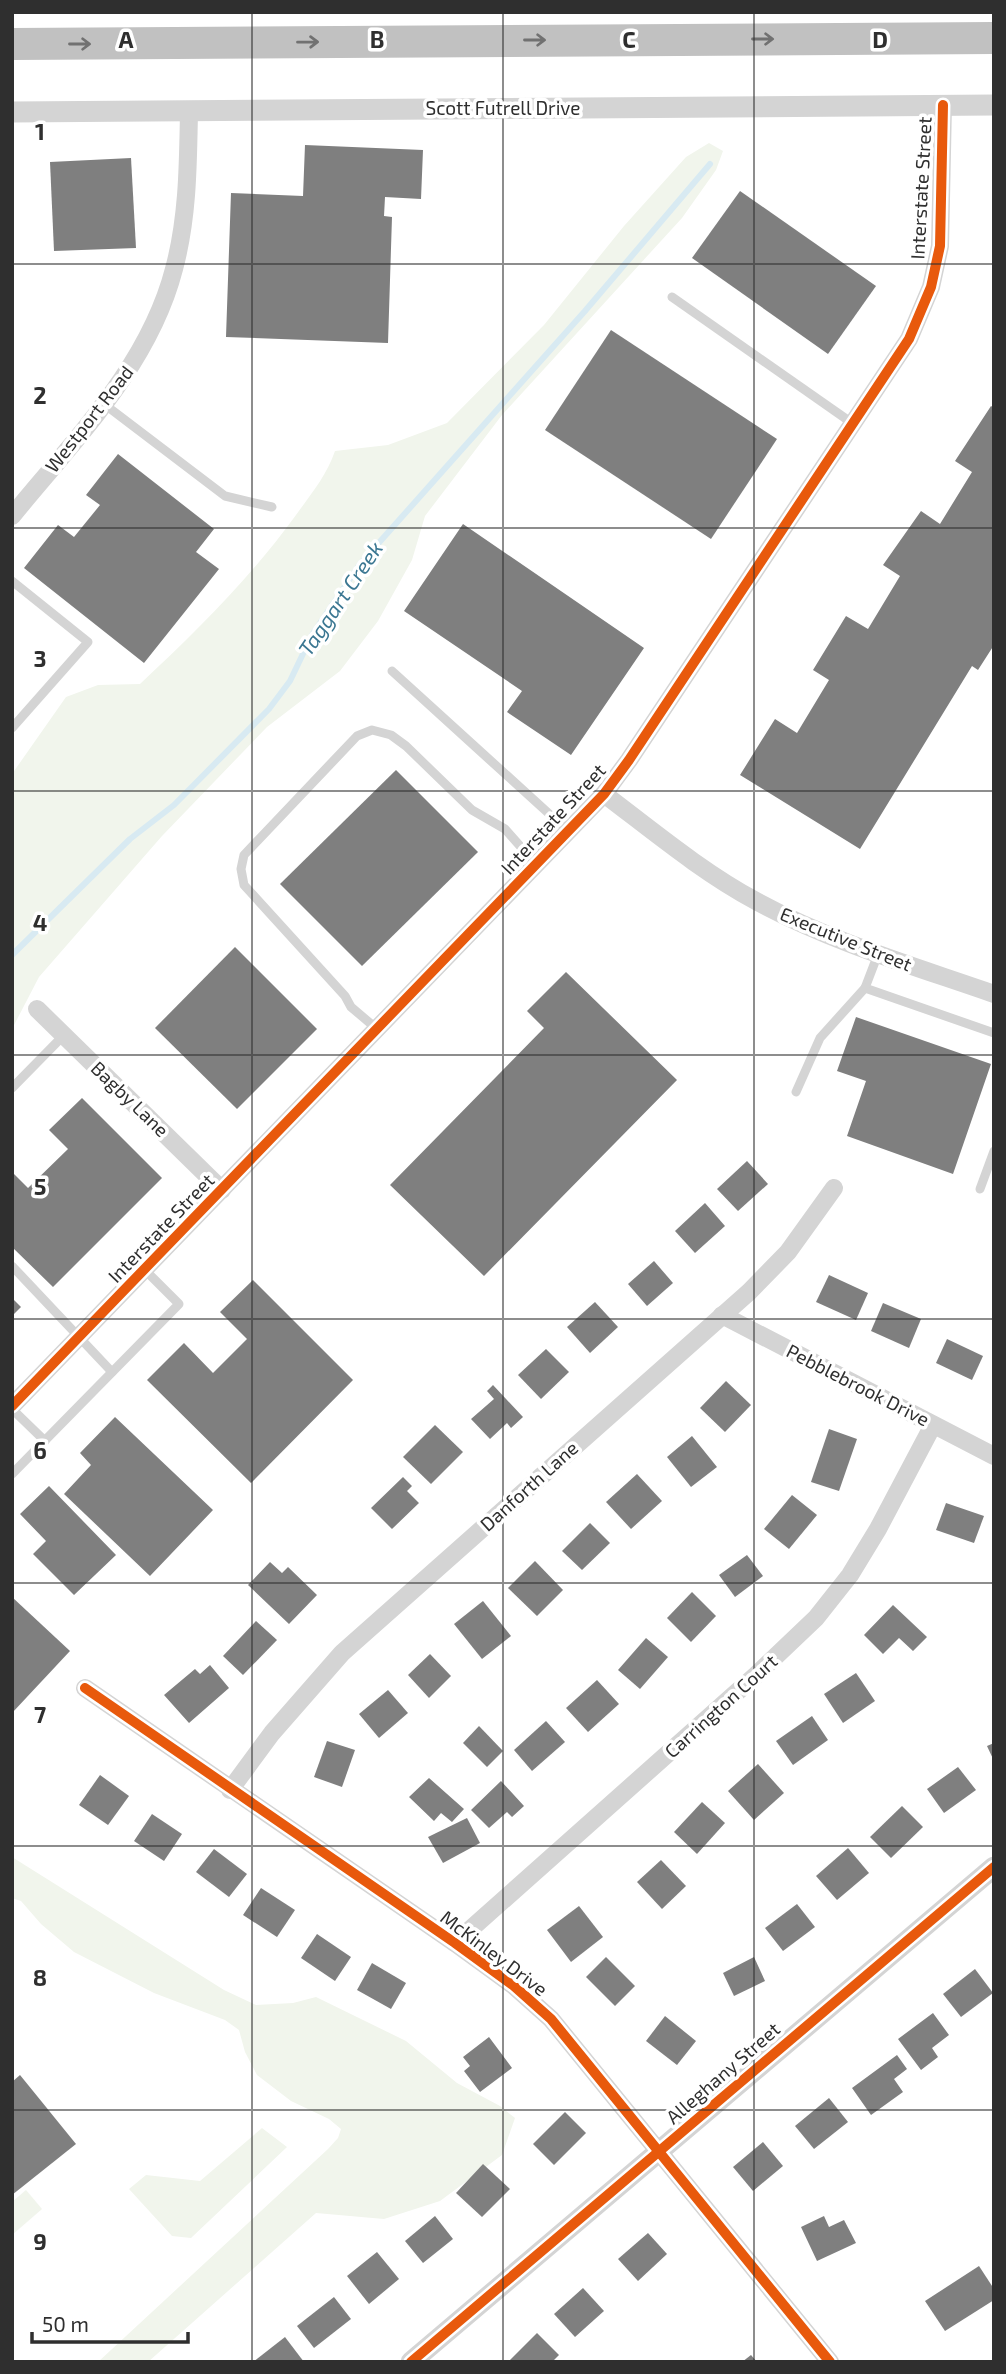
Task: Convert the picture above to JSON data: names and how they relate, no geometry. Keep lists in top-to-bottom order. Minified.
{"streets":{"street":["Scott Futrell Drive","Interstate Street","Westport Road","Executive Street","Bagby Lane","Pebblebrook Drive","Danforth Lane","Carrington Court","McKinley Drive","Alleghany Street"]},"crossings":[["Scott Futrell Drive","Interstate Street"],["Scott Futrell Drive","Westport Road"],["Interstate Street","Executive Street"],["Interstate Street","Bagby Lane"],["Pebblebrook Drive","Danforth Lane"],["Pebblebrook Drive","Carrington Court"],["Danforth Lane","McKinley Drive"],["Carrington Court","McKinley Drive"],["McKinley Drive","Alleghany Street"]],"water":["Taggart Creek"],"scale_bar":"50 m","grid":{"columns":["A","B","C","D"],"rows":["1","2","3","4","5","6","7","8","9"]}}
